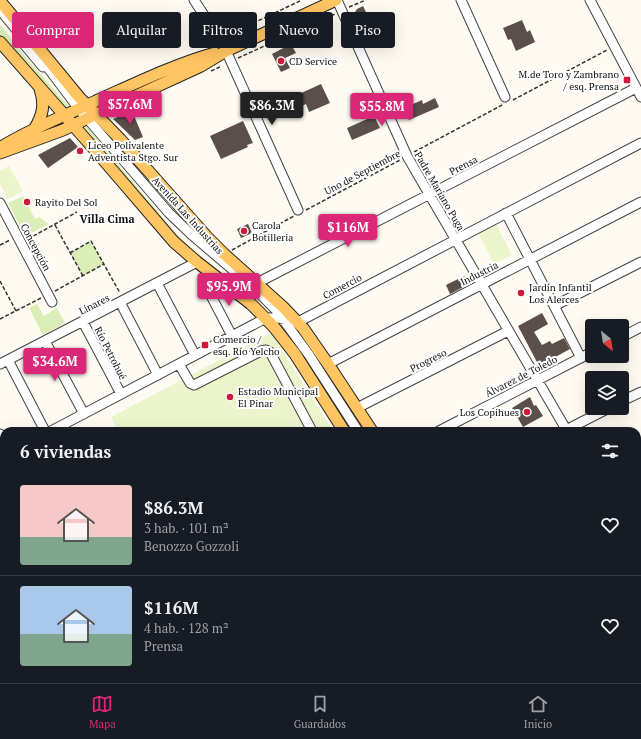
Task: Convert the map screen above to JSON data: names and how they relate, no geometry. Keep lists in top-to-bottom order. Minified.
{"streets":{"main road":["Avenida Las Industrias"],"street":["Prensa","Padre Mariano Puga","Concepción","Industria","Comercio","Linares","Río Petrohué","Progreso","Álvarez de Toledo"],"path":["Uno de Septiembre"]},"crossings":[["Prensa","Padre Mariano Puga"],["Prensa","Avenida Las Industrias"],["Uno de Septiembre","Padre Mariano Puga"],["Uno de Septiembre","Avenida Las Industrias"],["Padre Mariano Puga","Comercio"],["Avenida Las Industrias","Industria"],["Avenida Las Industrias","Comercio"],["Avenida Las Industrias","Progreso"],["Linares","Río Petrohué"]],"districts":["Villa Cima"],"places":{"other":["CD Service","Liceo Polivalente Adventista Stgo. Sur","Rayito Del Sol","Carola Botilleria","Jardín Infantil Los Alerces","Estadio Municipal El Pinar","Los Copihues"],"transit":["M.de Toro y Zambrano / esq. Prensa","Comercio / esq. Río Yelcho"]},"north":"bottom right","page":{"chip":["Comprar","Alquilar","Filtros","Nuevo","Piso"],"price":["$57.6M","$86.3M","$55.8M","$116M","$95.9M","$34.6M"],"heading":"6 viviendas","list":[{"name":"$86.3M","note":"3 hab. · 101 m² · Benozzo Gozzoli"},{"name":"$116M","note":"4 hab. · 128 m² · Prensa"}],"tabs":["Mapa","Guardados","Inicio"]}}
